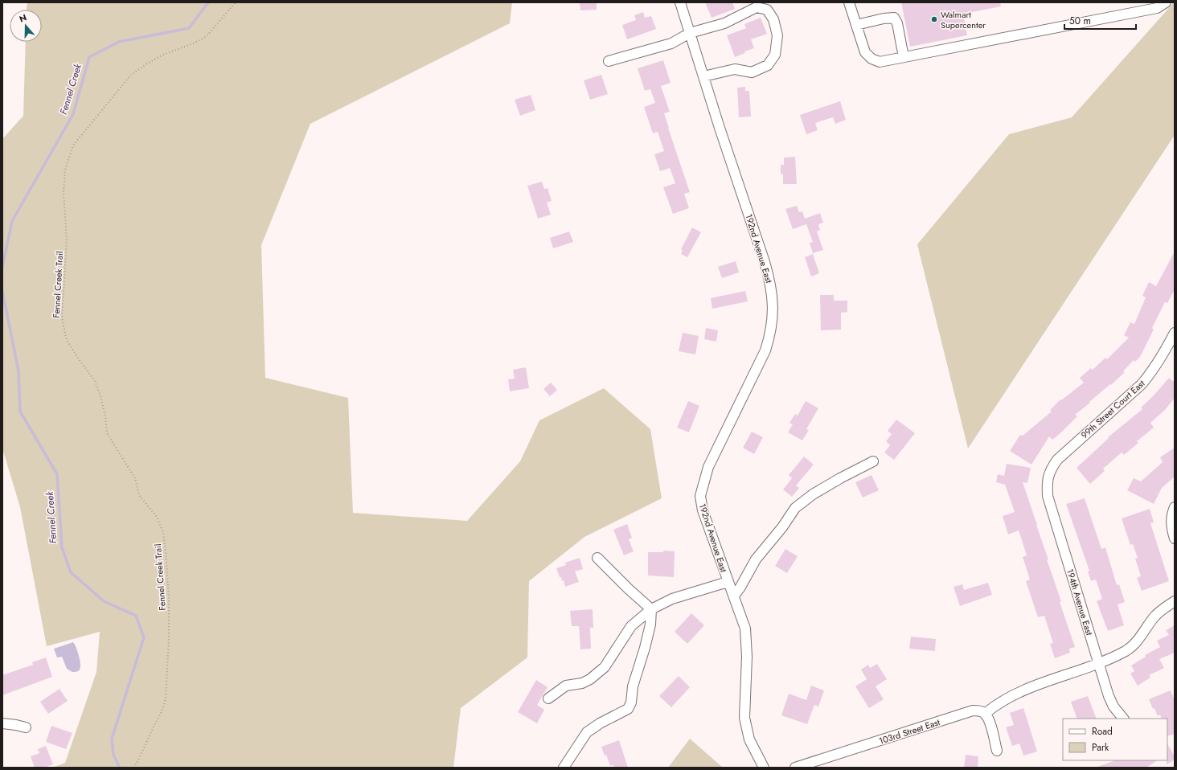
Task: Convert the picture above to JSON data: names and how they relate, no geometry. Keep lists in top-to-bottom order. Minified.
{"streets":{"street":["192nd Avenue East","99th Street Court East","194th Avenue East","103rd Street East"],"path":["Fennel Creek Trail"]},"crossings":[["99th Street Court East","194th Avenue East"]],"water":["Fennel Creek"],"places":["Walmart Supercenter"],"legend":["Road","Park"],"scale_bar":"50 m","north":"top"}
